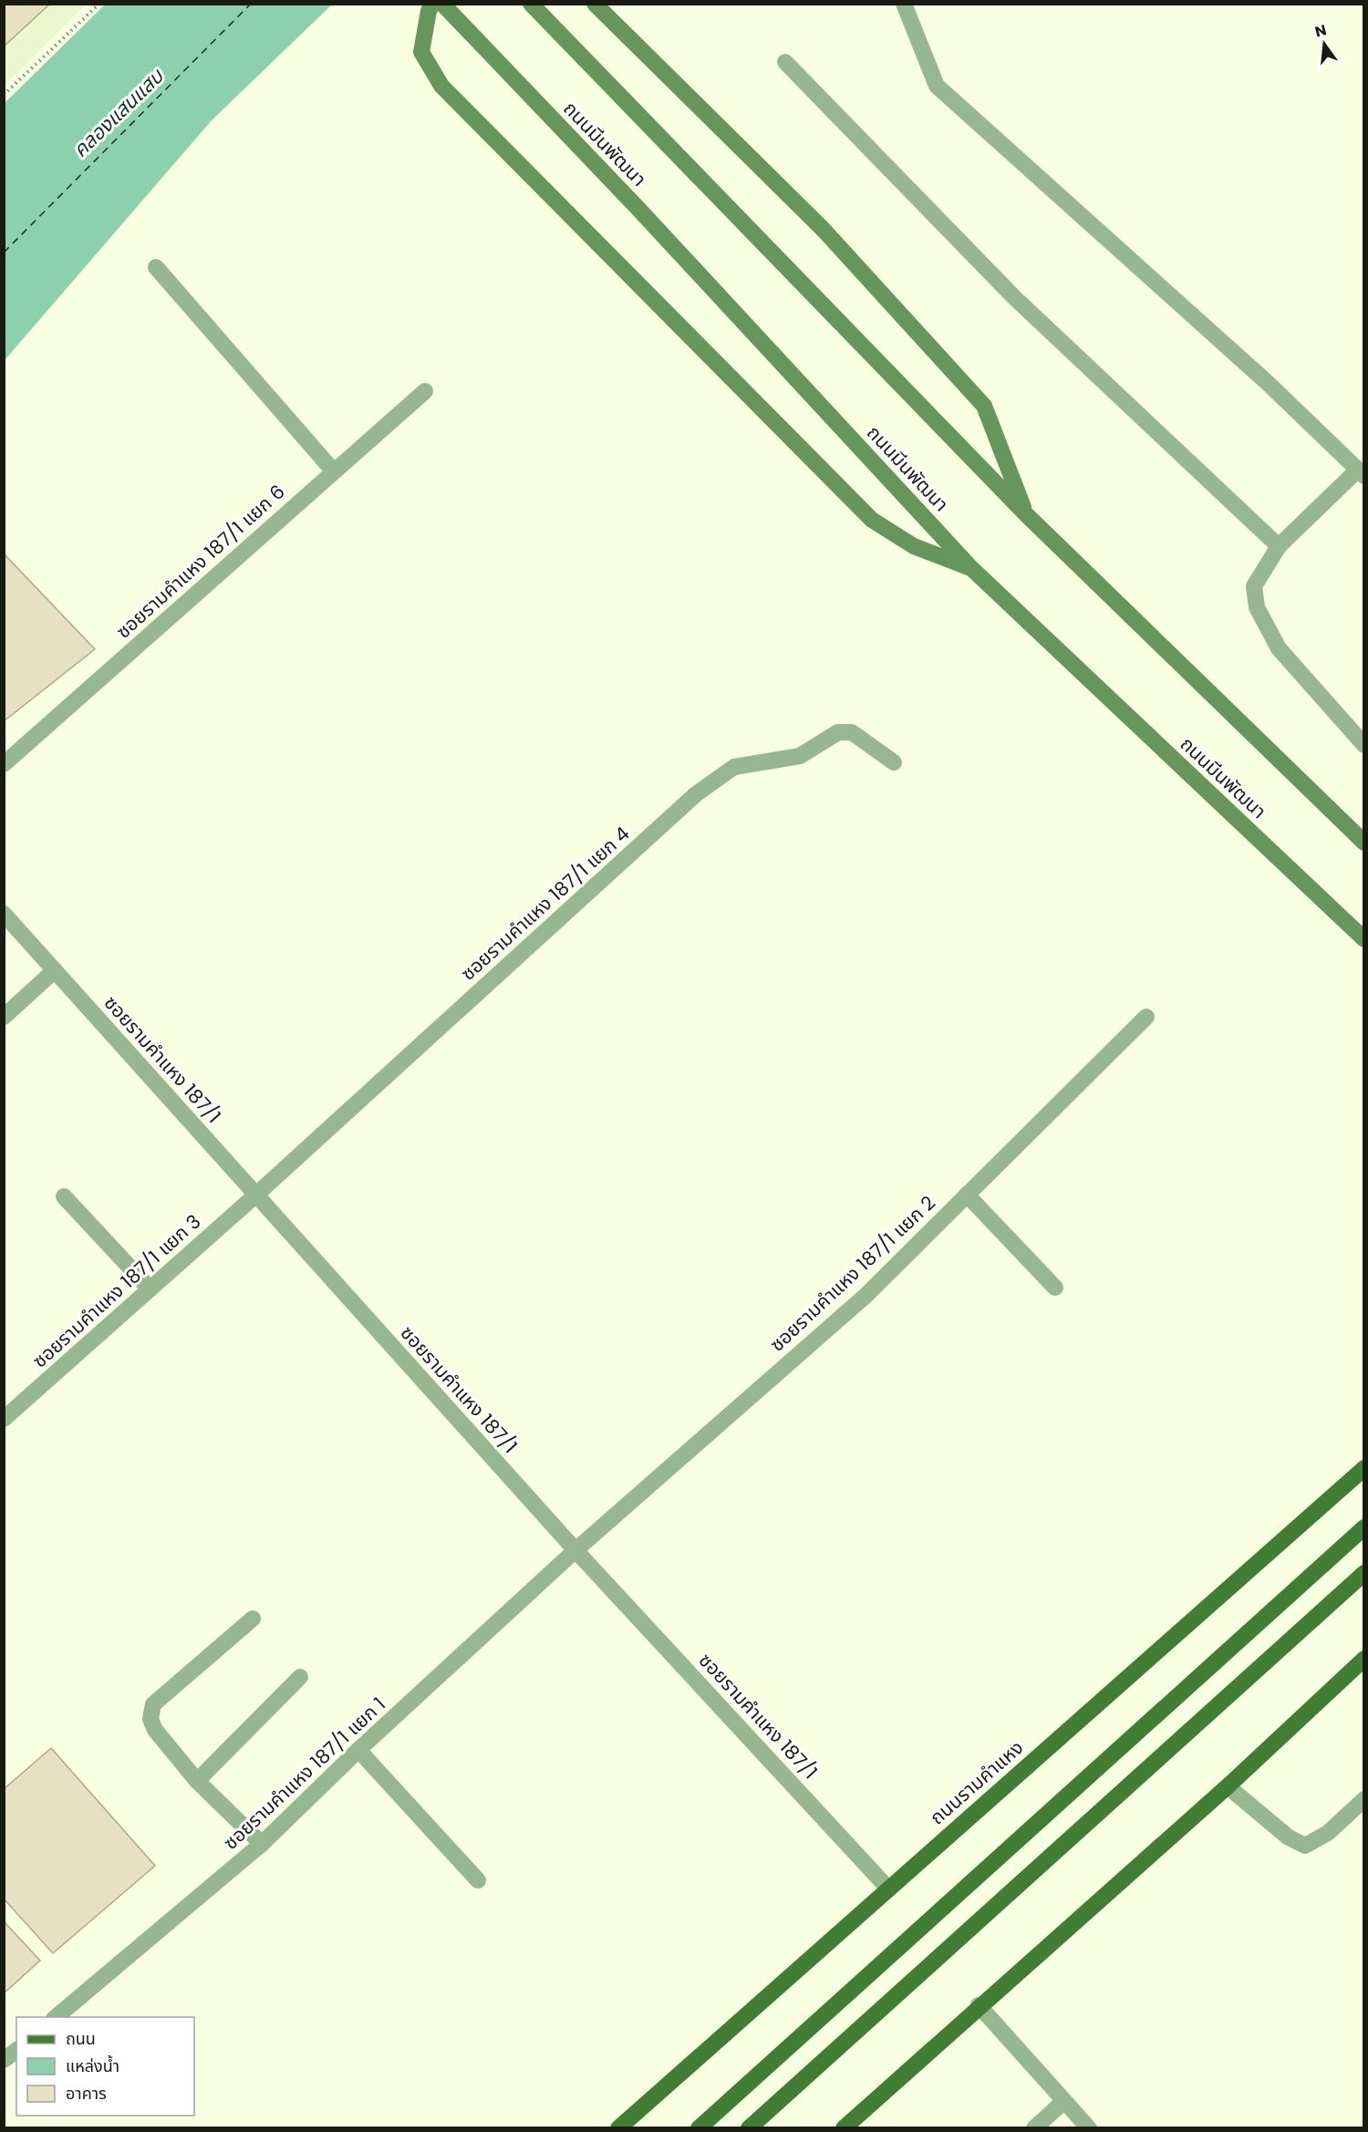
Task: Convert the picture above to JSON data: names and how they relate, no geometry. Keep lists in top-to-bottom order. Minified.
{"streets":{"main road":["ถนนรามคำแหง"],"street":["ถนนมีนพัฒนา","ซอยรามคำแหง 187/1 แยก 6","ซอยรามคำแหง 187/1 แยก 4","ซอยรามคำแหง 187/1","ซอยรามคำแหง 187/1 แยก 2","ซอยรามคำแหง 187/1 แยก 3","ซอยรามคำแหง 187/1 แยก 1"]},"crossings":[["ซอยรามคำแหง 187/1 แยก 4","ซอยรามคำแหง 187/1"],["ซอยรามคำแหง 187/1 แยก 4","ซอยรามคำแหง 187/1 แยก 3"],["ซอยรามคำแหง 187/1","ซอยรามคำแหง 187/1 แยก 2"],["ซอยรามคำแหง 187/1","ซอยรามคำแหง 187/1 แยก 3"],["ซอยรามคำแหง 187/1","ซอยรามคำแหง 187/1 แยก 1"],["ซอยรามคำแหง 187/1","ถนนรามคำแหง"],["ซอยรามคำแหง 187/1 แยก 2","ซอยรามคำแหง 187/1 แยก 1"]],"water":["คลองแสนแสบ"],"legend":["ถนน","แหล่งน้ำ","อาคาร"],"north":"top"}
